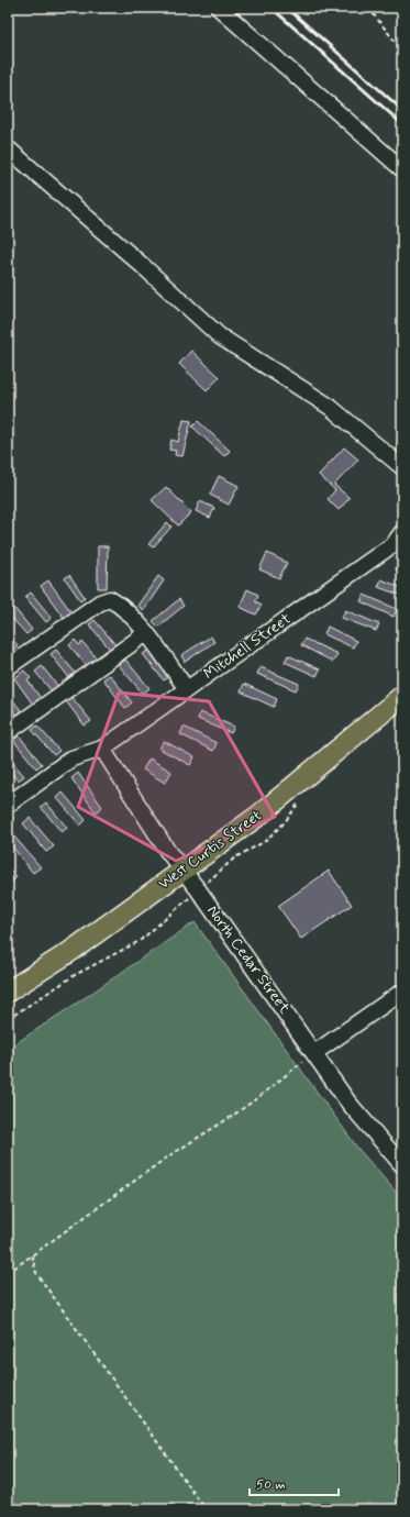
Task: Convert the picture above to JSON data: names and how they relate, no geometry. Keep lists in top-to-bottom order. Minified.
{"streets":{"main road":["West Curtis Street"],"street":["Mitchell Street","North Cedar Street"]},"crossings":[["Mitchell Street","North Cedar Street"],["West Curtis Street","North Cedar Street"]],"scale_bar":"50 m"}
